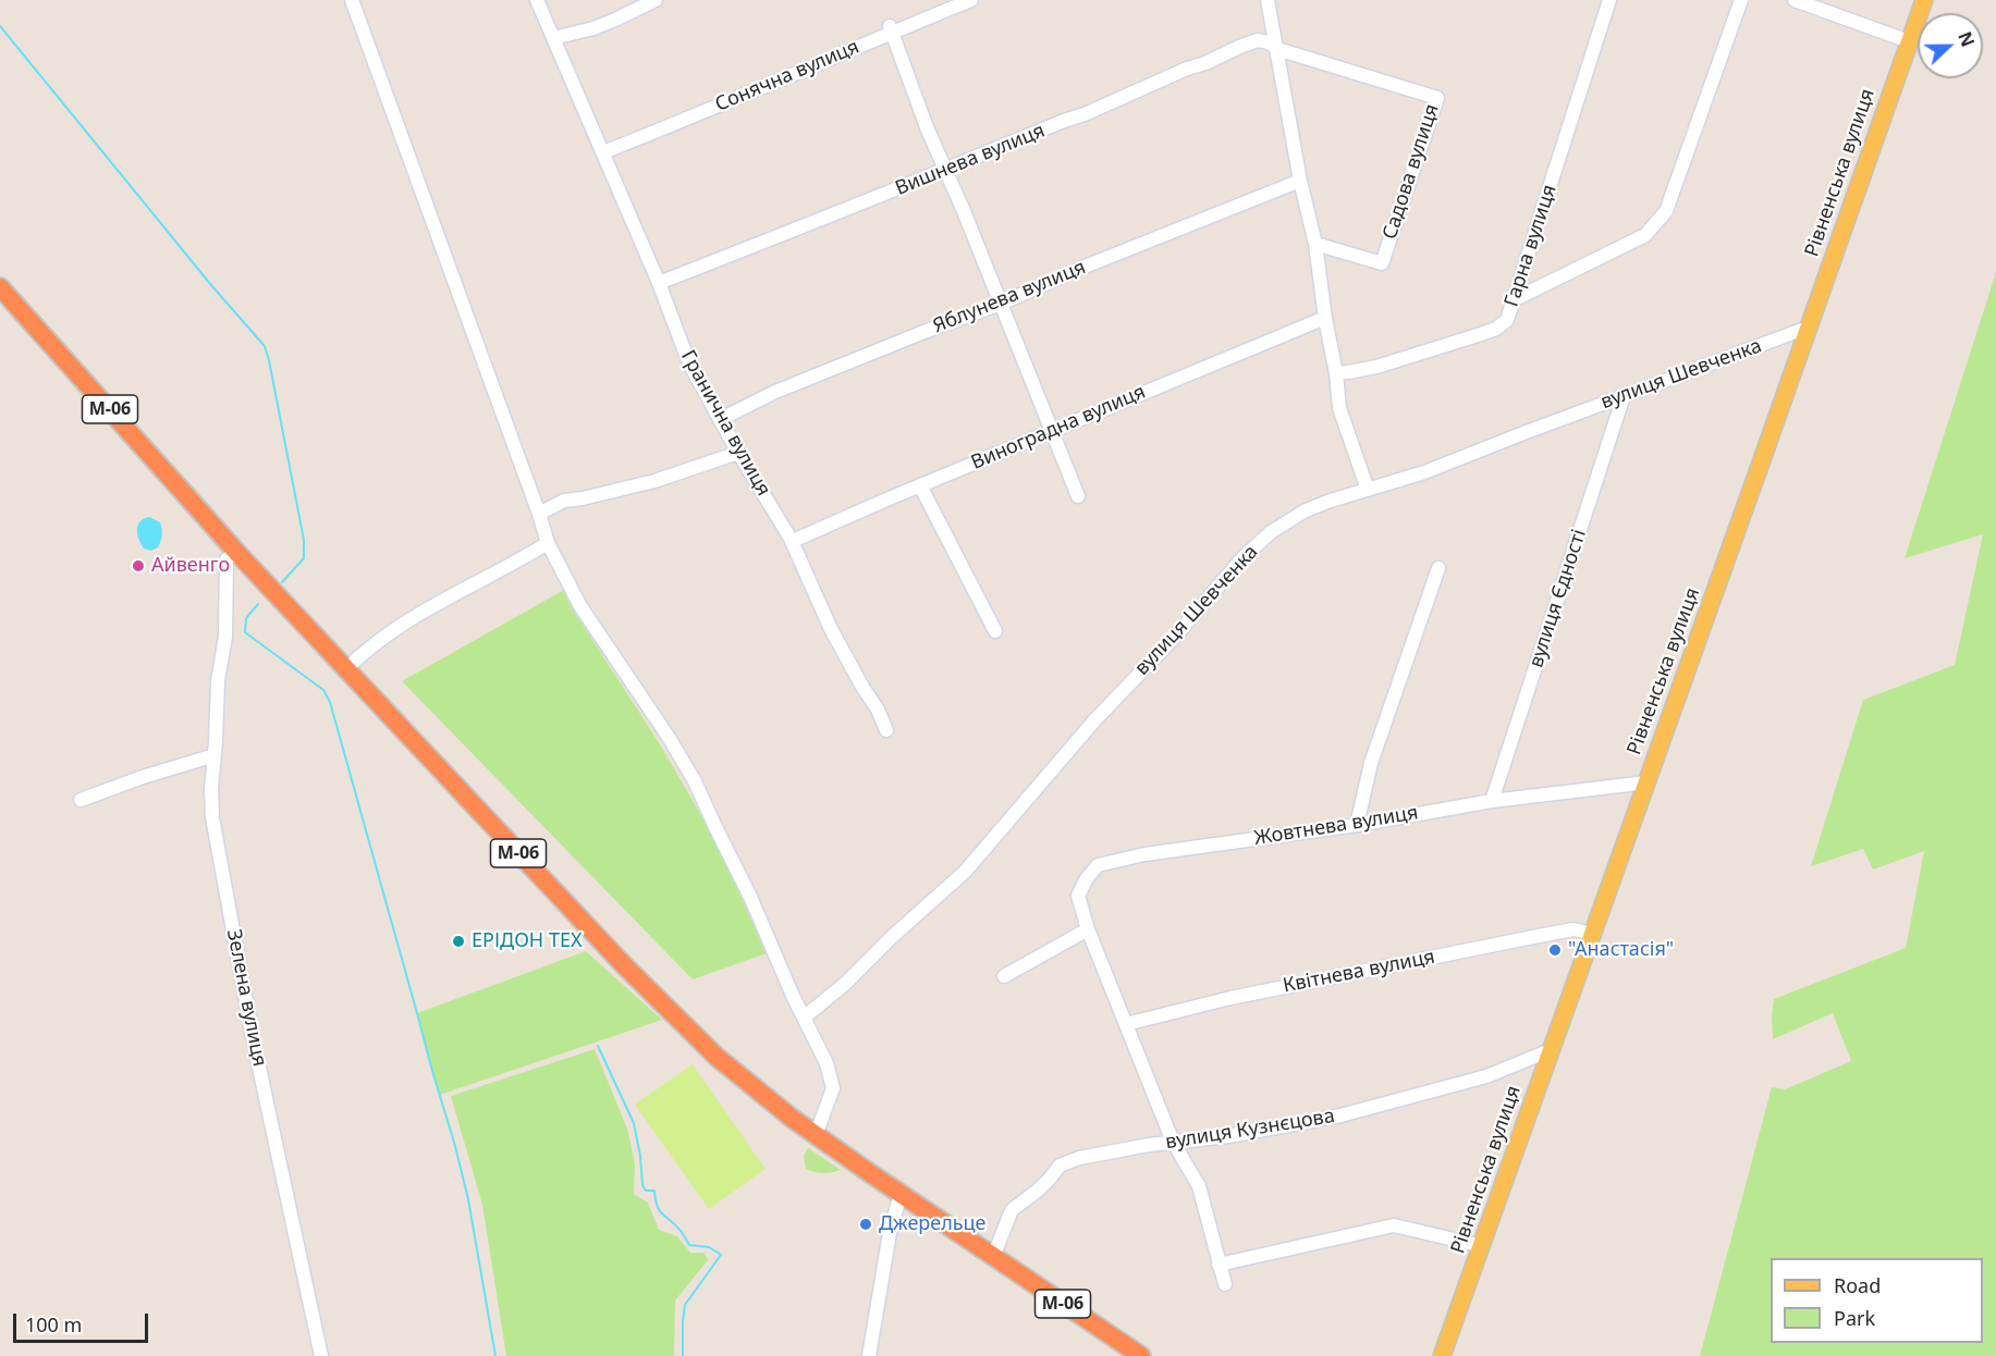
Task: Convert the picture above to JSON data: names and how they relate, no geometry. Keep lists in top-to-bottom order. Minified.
{"streets":{"highway":["М-06"],"main road":["Рівненська вулиця"],"street":["Сонячна вулиця","Вишнева вулиця","Садова вулиця","Гарна вулиця","Яблунева вулиця","вулиця Шевченка","Гранична вулиця","Виноградна вулиця","вулиця Єдності","Жовтнева вулиця","Квітнева вулиця","Зелена вулиця","вулиця Кузнєцова"]},"crossings":[["Сонячна вулиця","Гранична вулиця"],["Вишнева вулиця","Садова вулиця"],["Вишнева вулиця","Гранична вулиця"],["Рівненська вулиця","вулиця Шевченка"],["Рівненська вулиця","Жовтнева вулиця"],["Рівненська вулиця","Квітнева вулиця"],["Рівненська вулиця","вулиця Кузнєцова"],["Яблунева вулиця","Гранична вулиця"],["вулиця Шевченка","вулиця Єдності"],["М-06","Зелена вулиця"],["М-06","вулиця Кузнєцова"],["Гранична вулиця","Виноградна вулиця"],["вулиця Єдності","Жовтнева вулиця"],["Жовтнева вулиця","Квітнева вулиця"],["Жовтнева вулиця","вулиця Кузнєцова"]],"places":["Айвенго","ЕРІДОН ТЕХ","\"Анастасія\"","Джерельце"],"legend":["Road","Park"],"scale_bar":"100 m","north":"right"}
